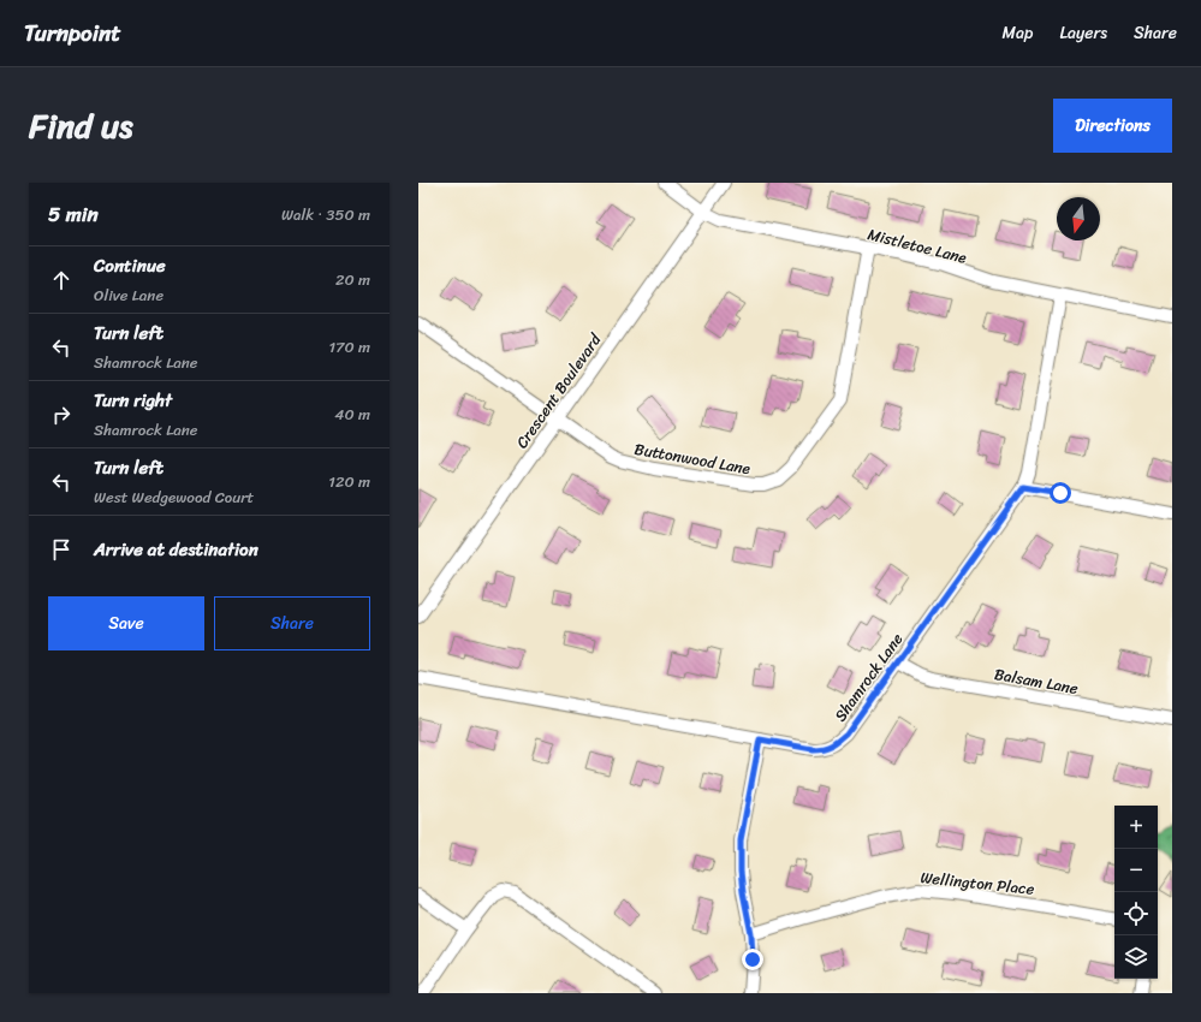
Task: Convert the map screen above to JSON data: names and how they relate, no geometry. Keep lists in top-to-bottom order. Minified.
{"streets":{"street":["Mistletoe Lane","Crescent Boulevard","Buttonwood Lane","Shamrock Lane","Balsam Lane","Wellington Place"]},"crossings":[["Mistletoe Lane","Crescent Boulevard"],["Mistletoe Lane","Buttonwood Lane"],["Mistletoe Lane","Shamrock Lane"],["Crescent Boulevard","Buttonwood Lane"],["Shamrock Lane","Balsam Lane"]],"north":"bottom","page":{"header":"Turnpoint","nav":["Map","Layers","Share"],"title":"Find us","buttons":["Directions",["Save","Share"]],"heading":["5 min","Walk · 350 m"],"list":[["Continue","Olive Lane","20 m"],["Turn left","Shamrock Lane","170 m"],["Turn right","Shamrock Lane","40 m"],["Turn left","West Wedgewood Court","120 m"],"Arrive at destination"],"map_buttons":["+","−"]}}
